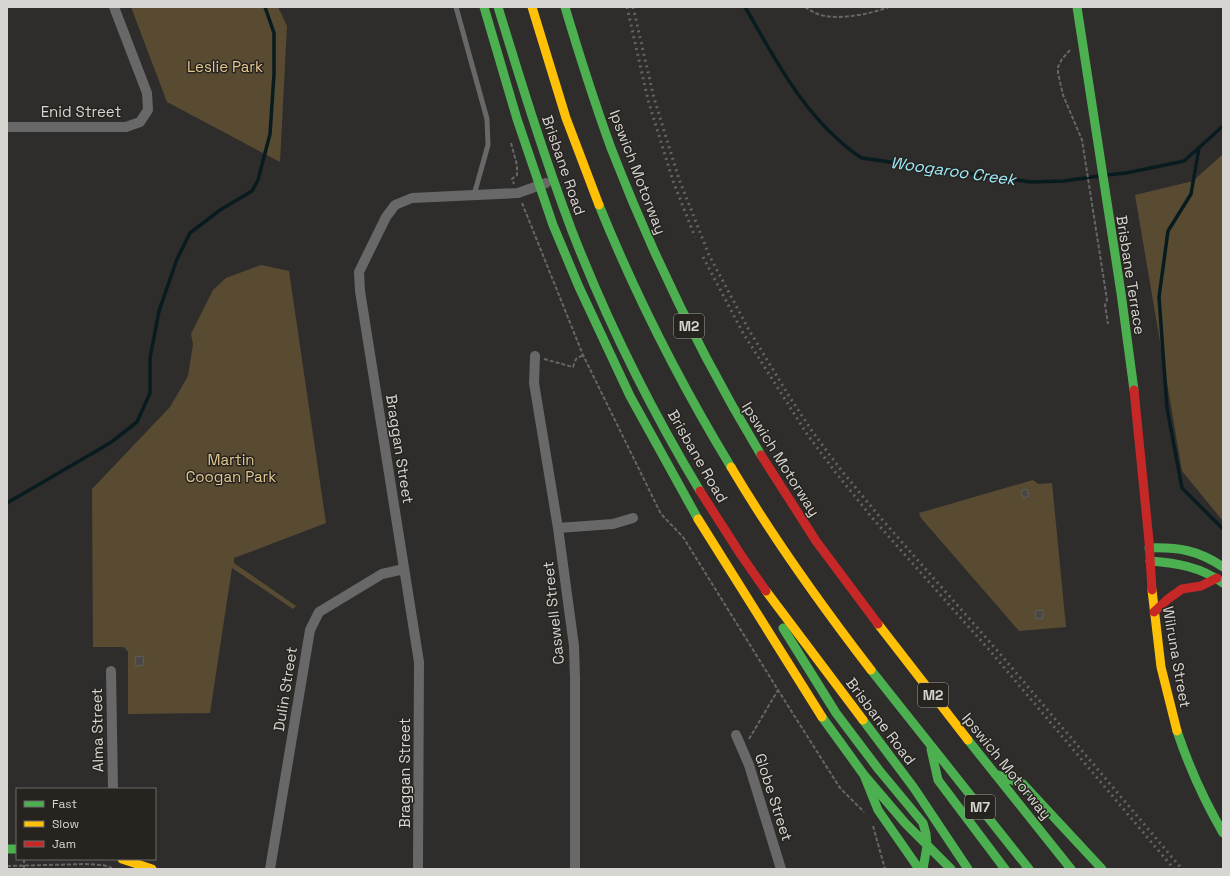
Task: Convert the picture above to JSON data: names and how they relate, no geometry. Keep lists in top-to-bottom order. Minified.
{"streets":{"main road":["Brisbane Road","Ipswich Motorway","Brisbane Terrace","M2","Wilruna Street","M7"],"street":["Enid Street","Braggan Street","Caswell Street","Dulin Street","Alma Street","Globe Street"]},"crossings":[["Brisbane Road","Braggan Street"],["Brisbane Terrace","Wilruna Street"],["M2","M7"],["Braggan Street","Dulin Street"]],"water":["Woogaroo Creek"],"parks":["Leslie Park","Martin Coogan Park"],"legend":["Fast","Slow","Jam"]}
